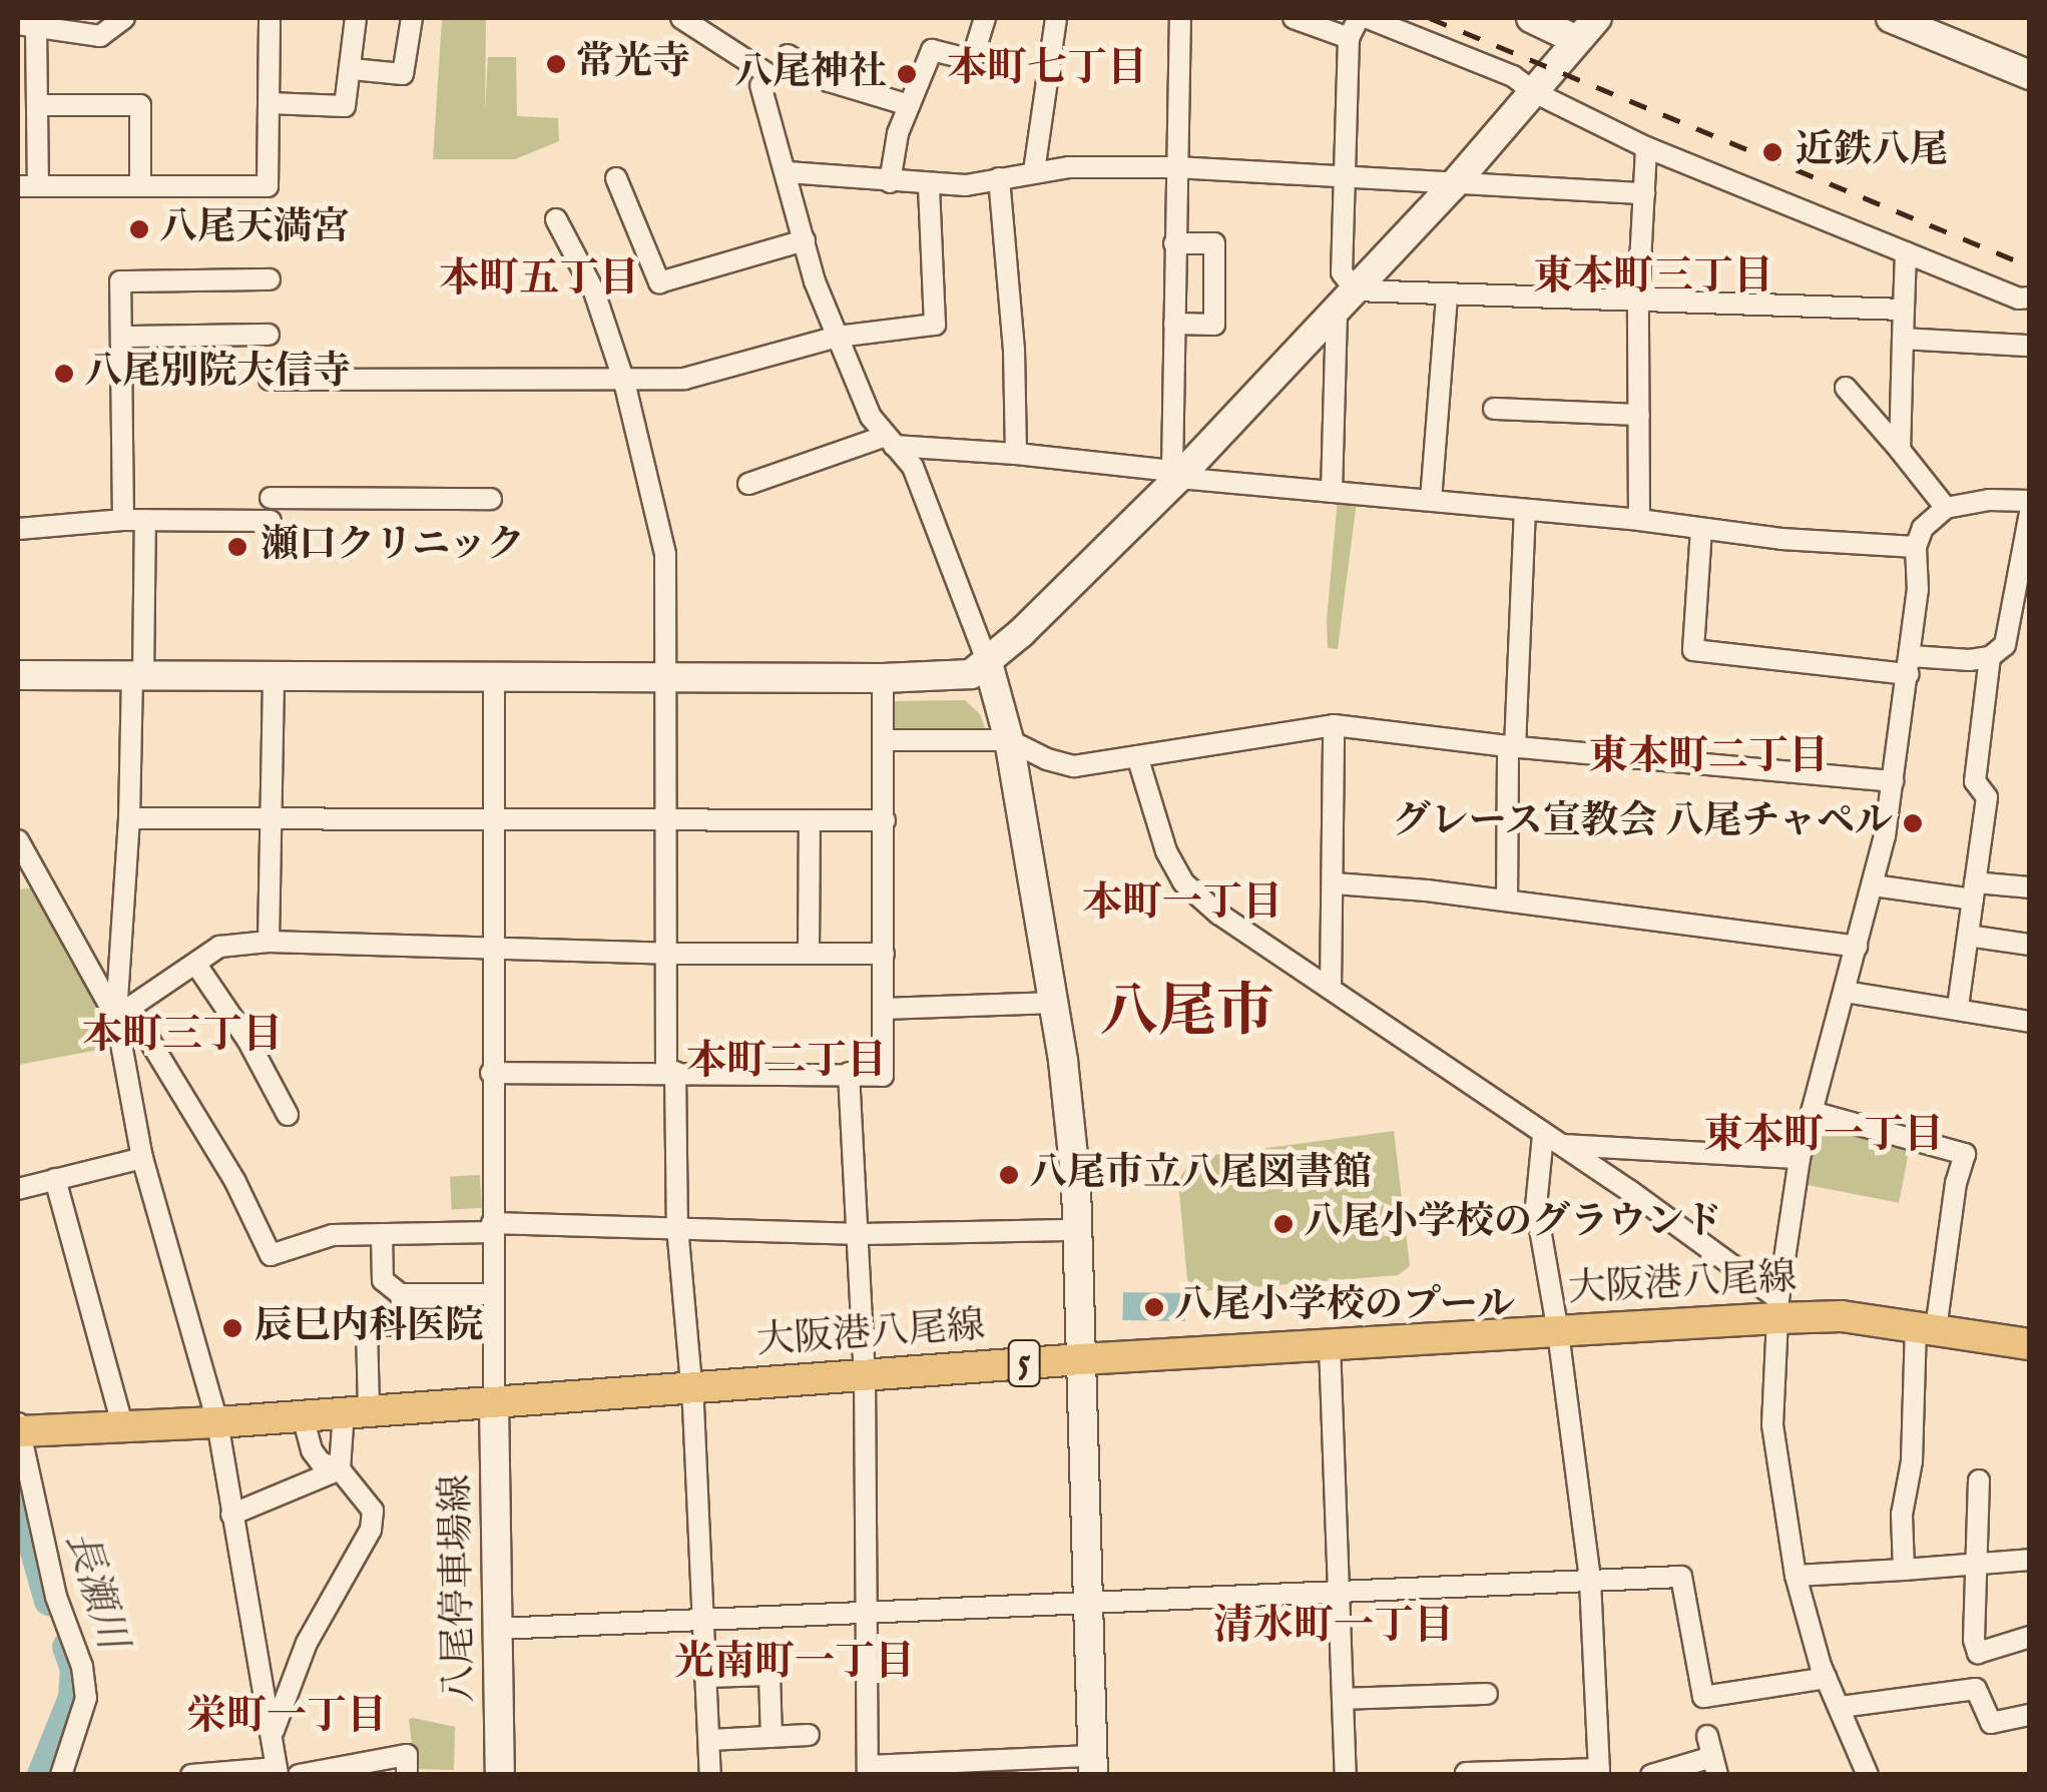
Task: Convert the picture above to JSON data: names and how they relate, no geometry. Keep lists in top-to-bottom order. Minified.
{"streets":{"main road":["大阪港八尾線","5"],"street":["八尾停車場線"]},"crossings":[["大阪港八尾線","八尾停車場線"]],"districts":["本町七丁目","東本町三丁目","本町五丁目","東本町二丁目","本町一丁目","八尾市","本町三丁目","本町二丁目","東本町一丁目","清水町一丁目","光南町一丁目","栄町一丁目"],"water":["長瀬川"],"places":["常光寺","八尾神社","近鉄八尾","八尾天満宮","八尾別院大信寺","瀬口クリニック","グレース宣教会 八尾チャペル","八尾市立八尾図書館","八尾小学校のグラウンド","八尾小学校のプール","辰巳内科医院"]}
